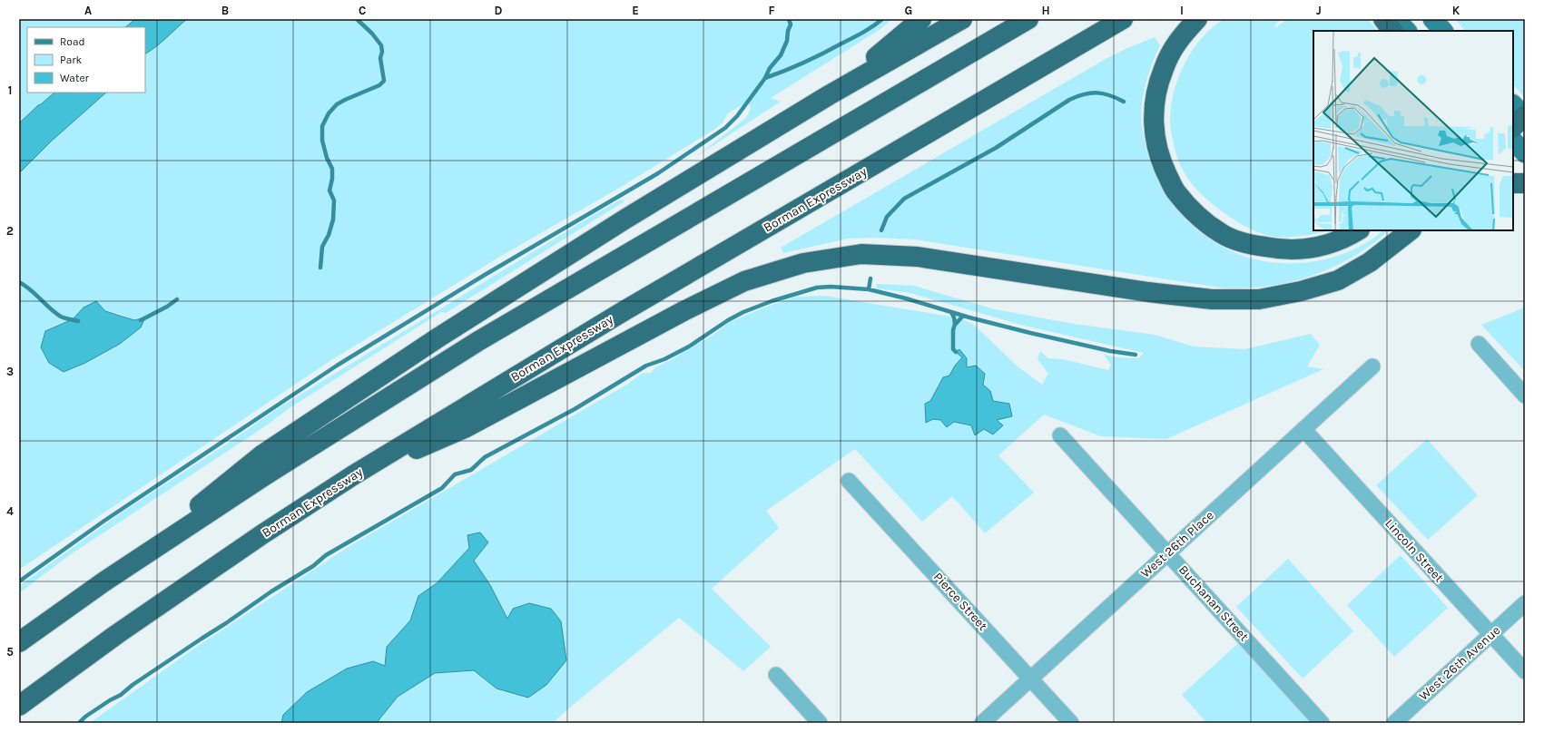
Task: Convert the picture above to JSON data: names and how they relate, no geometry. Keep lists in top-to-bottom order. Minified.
{"streets":{"highway":["Borman Expressway"],"street":["West 26th Place","Lincoln Street","Pierce Street","Buchanan Street","West 26th Avenue"]},"crossings":[["West 26th Place","Lincoln Street"],["West 26th Place","Pierce Street"],["West 26th Place","Buchanan Street"],["Lincoln Street","West 26th Avenue"]],"legend":["Road","Park","Water"],"grid":{"columns":["A","B","C","D","E","F","G","H","I","J","K"],"rows":["1","2","3","4","5"]}}
